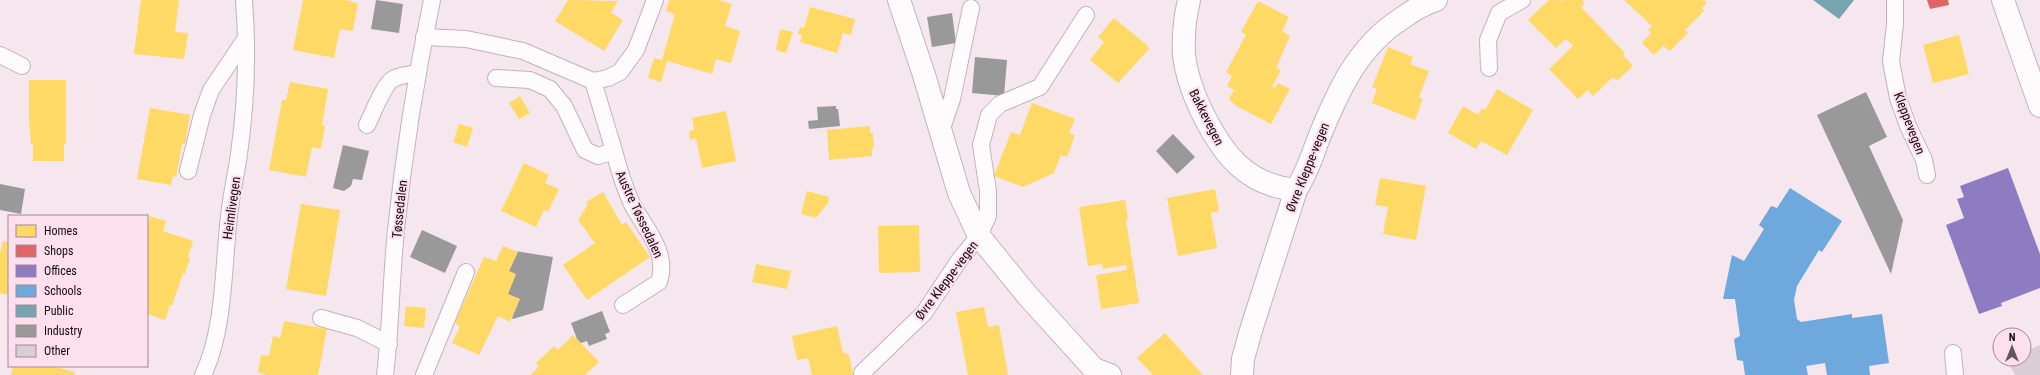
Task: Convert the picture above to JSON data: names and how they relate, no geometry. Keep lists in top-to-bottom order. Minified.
{"streets":{"street":["Bakkevegen","Øvre Kleppe-vegen"],"lane":["Kleppevegen","Heimlivegen","Tøssedalen","Austre Tøssedalen"]},"crossings":[["Bakkevegen","Øvre Kleppe-vegen"]],"legend":["Homes","Shops","Offices","Schools","Public","Industry","Other"],"north":"top"}
